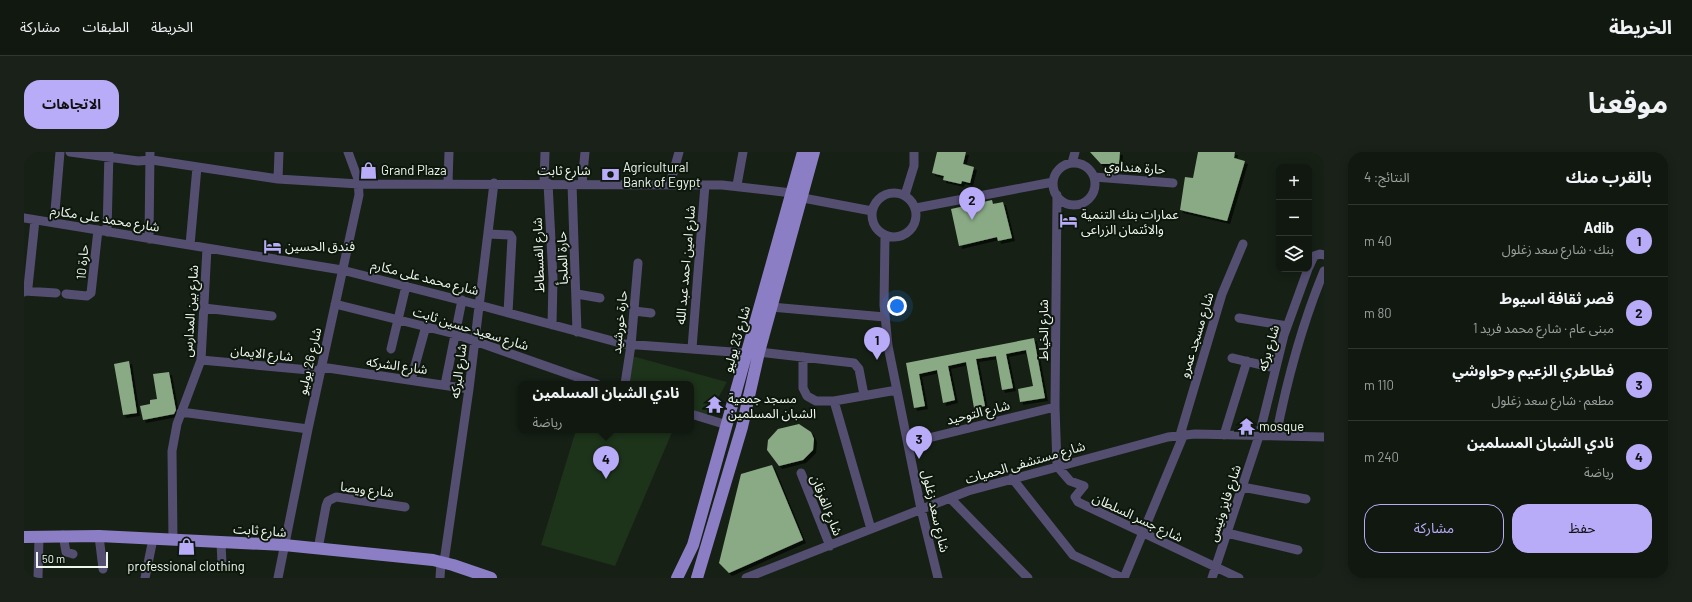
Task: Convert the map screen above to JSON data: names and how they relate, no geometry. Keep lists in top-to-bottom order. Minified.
{"streets":{"main road":["شارع ثابت","شارع 23 يوليو"],"street":["حارة هنداوي","شارع محمد على مكارم","شارع الفسطاط","حارة الملجأ","حارة 10","شارع امين احمد عبد الله","شارع بين المدارس","حارة خورشيد","شارع سعيد حسين ثابت","شارع الخياط","شارع مسجد عمرو","شارع بركه","شارع الايمان","شارع 26 يوليو","شارع الشركه","شارع البركه","شارع التوحيد","شارع مستشفى الحميات","شارع ويصا","شارع فايز ونيس","شارع الفرقان","شارع سعد زغلول","شارع جسر السلطان"]},"crossings":[["حارة هنداوي","شارع الخياط"],["شارع ثابت","شارع الفسطاط"],["شارع ثابت","حارة الملجأ"],["شارع ثابت","شارع امين احمد عبد الله"],["شارع ثابت","شارع بين المدارس"],["شارع ثابت","شارع 23 يوليو"],["شارع ثابت","شارع 26 يوليو"],["شارع ثابت","شارع البركه"],["شارع ثابت","شارع ويصا"],["شارع ثابت","شارع سعد زغلول"],["شارع محمد على مكارم","شارع الفسطاط"],["شارع محمد على مكارم","حارة الملجأ"],["شارع محمد على مكارم","حارة 10"],["شارع محمد على مكارم","شارع امين احمد عبد الله"],["شارع محمد على مكارم","شارع بين المدارس"],["شارع محمد على مكارم","حارة خورشيد"],["شارع محمد على مكارم","شارع 23 يوليو"],["شارع محمد على مكارم","شارع 26 يوليو"],["شارع محمد على مكارم","شارع البركه"],["شارع بين المدارس","شارع الايمان"],["شارع سعيد حسين ثابت","شارع 26 يوليو"],["شارع سعيد حسين ثابت","شارع البركه"],["شارع الخياط","شارع التوحيد"],["شارع الخياط","شارع مستشفى الحميات"],["شارع الخياط","شارع جسر السلطان"],["شارع مسجد عمرو","شارع مستشفى الحميات"],["شارع مسجد عمرو","شارع جسر السلطان"],["شارع بركه","شارع مستشفى الحميات"],["شارع بركه","شارع فايز ونيس"],["شارع الايمان","شارع 26 يوليو"],["شارع الايمان","شارع الشركه"],["شارع 26 يوليو","شارع الشركه"],["شارع الشركه","شارع البركه"],["شارع التوحيد","شارع سعد زغلول"],["شارع مستشفى الحميات","شارع فايز ونيس"],["شارع مستشفى الحميات","شارع الفرقان"],["شارع مستشفى الحميات","شارع سعد زغلول"],["شارع مستشفى الحميات","شارع جسر السلطان"],["شارع فايز ونيس","شارع جسر السلطان"]],"places":{"shop":["Grand Plaza","professional clothing"],"bank":["Agricultural Bank of Egypt"],"hotel":["عمارات بنك التنمية والائتمان الزراعى","فندق الحسين"],"temple":["مسجد جمعية الشبان المسلمين","mosque"]},"scale_bar":"50 m","page":{"header":"الخريطة","nav":["الخريطة","الطبقات","مشاركة"],"title":"موقعنا","buttons":["الاتجاهات",["حفظ","مشاركة"]],"heading":["بالقرب منك","النتائج: 4"],"map_buttons":["+","−"],"pins":["2","1","3","4"],"list":[{"mark":"1","name":"Adib","note":"بنك · شارع سعد زغلول","value":"40 m"},{"mark":"2","name":"قصر ثقافة اسيوط","note":"مبنى عام · شارع محمد فريد 1","value":"80 m"},{"mark":"3","name":"فطاطري الزعيم وحواوشي","note":"مطعم · شارع سعد زغلول","value":"110 m"},{"mark":"4","name":"نادي الشبان المسلمين","note":"رياضة","value":"240 m"}],"popup":["نادي الشبان المسلمين","رياضة"],"scale":"50 m"}}
